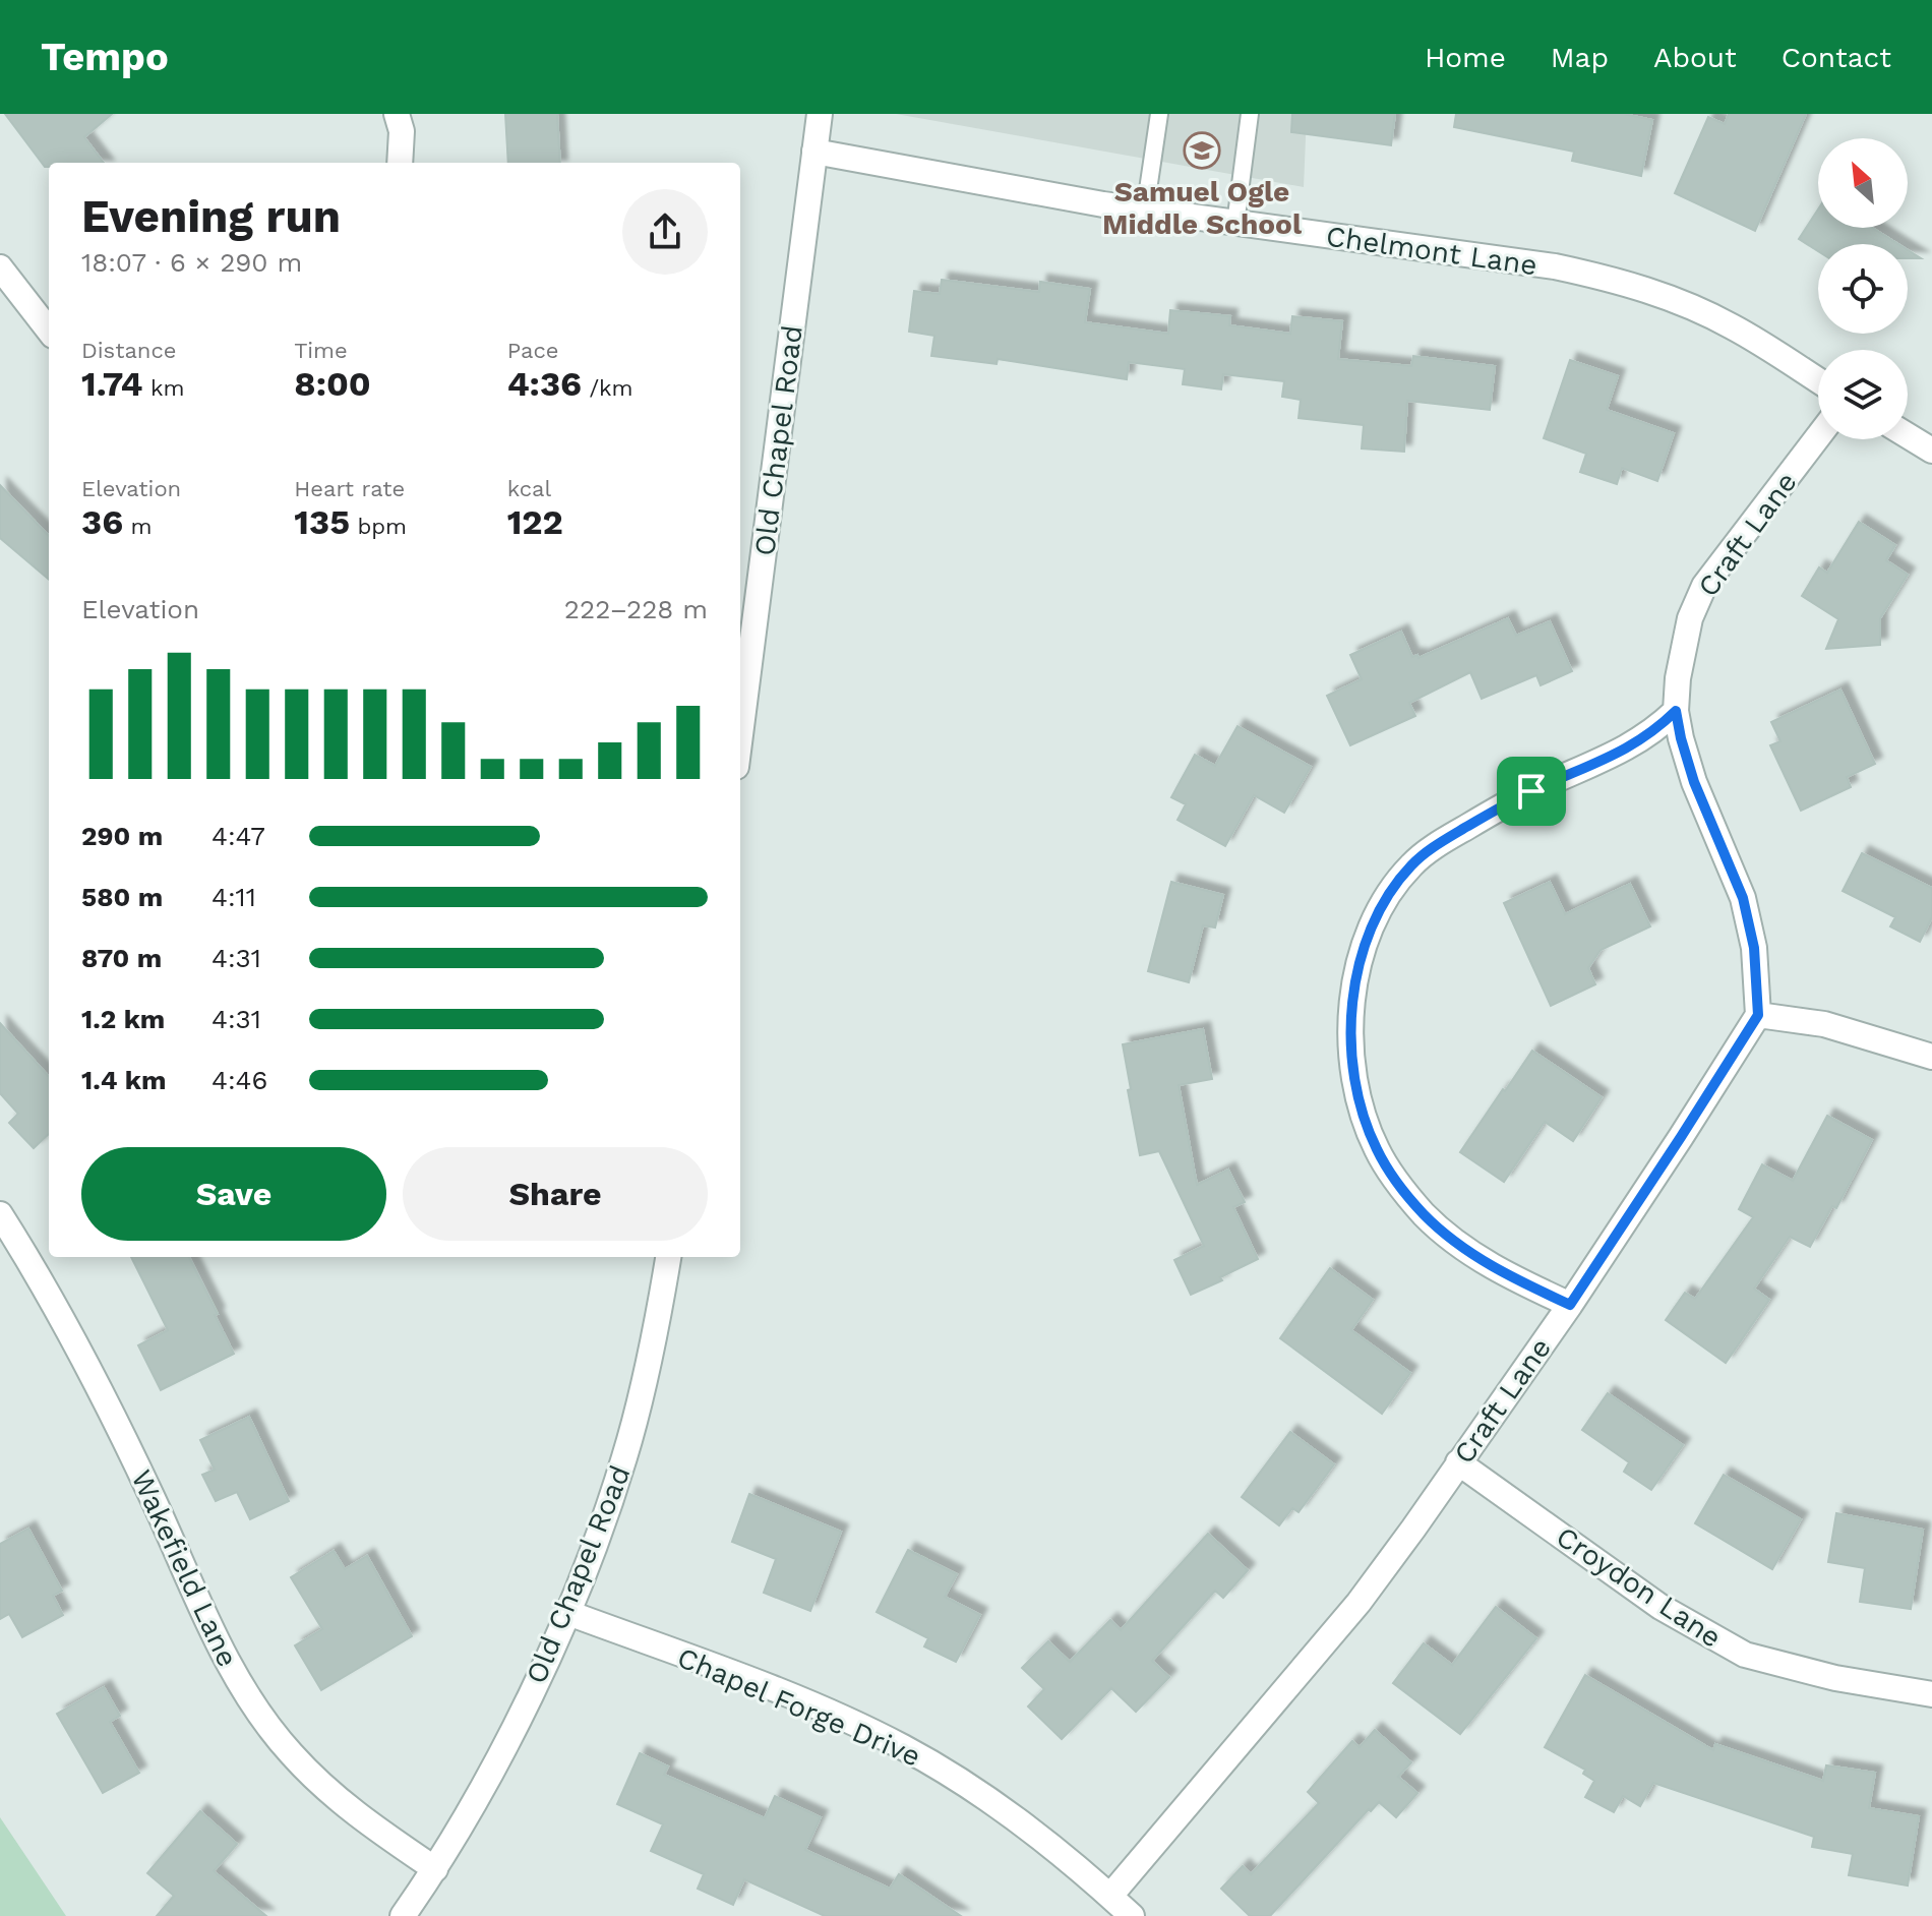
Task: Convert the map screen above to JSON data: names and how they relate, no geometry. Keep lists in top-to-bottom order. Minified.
{"streets":{"street":["Chelmont Lane","Old Chapel Road","Craft Lane","Wakefield Lane","Croydon Lane","Chapel Forge Drive"]},"crossings":[["Chelmont Lane","Old Chapel Road"],["Old Chapel Road","Wakefield Lane"],["Old Chapel Road","Chapel Forge Drive"],["Craft Lane","Croydon Lane"],["Craft Lane","Chapel Forge Drive"]],"places":{"school or university":["Samuel Ogle Middle School"]},"north":"top left","page":{"header":"Tempo","nav":["Home","Map","About","Contact"],"heading":["Evening run","18:07 · 6 × 290 m"],"stats":[["Distance","1.74 km"],["Time","8:00"],["Pace","4:36 /km"],["Elevation","36 m"],["Heart rate","135 bpm"],["kcal","122"]],"chart":["Elevation","222–228 m"],"list":[{"name":"290 m","note":"4:47"},{"name":"580 m","note":"4:11"},{"name":"870 m","note":"4:31"},{"name":"1.2 km","note":"4:31"},{"name":"1.4 km","note":"4:46"}],"buttons":["Save","Share"]}}
